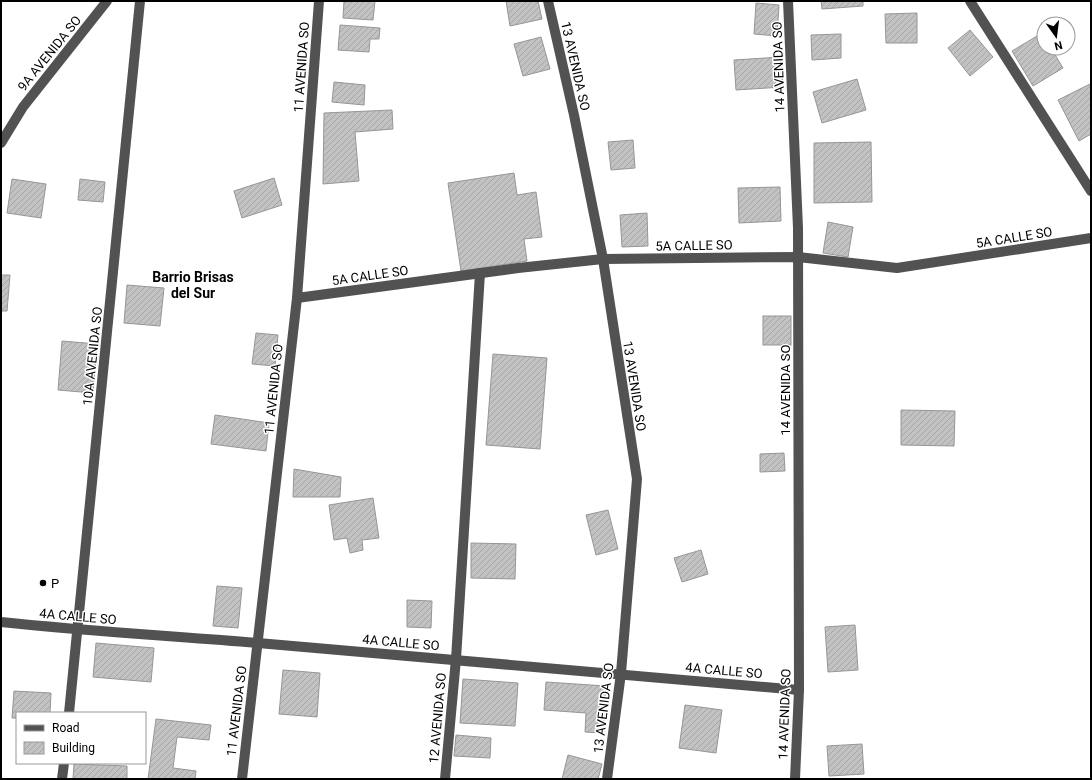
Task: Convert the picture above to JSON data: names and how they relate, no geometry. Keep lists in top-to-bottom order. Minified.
{"streets":{"street":["9A AVENIDA SO","13 AVENIDA SO","11 AVENIDA SO","14 AVENIDA SO","5A CALLE SO","10A AVENIDA SO","4A CALLE SO","12 AVENIDA SO"]},"crossings":[["13 AVENIDA SO","5A CALLE SO"],["13 AVENIDA SO","4A CALLE SO"],["11 AVENIDA SO","5A CALLE SO"],["11 AVENIDA SO","4A CALLE SO"],["14 AVENIDA SO","5A CALLE SO"],["14 AVENIDA SO","4A CALLE SO"],["5A CALLE SO","12 AVENIDA SO"],["10A AVENIDA SO","4A CALLE SO"],["4A CALLE SO","12 AVENIDA SO"]],"districts":["Barrio Brisas del Sur"],"places":["P"],"legend":["Road","Building"],"north":"bottom"}
